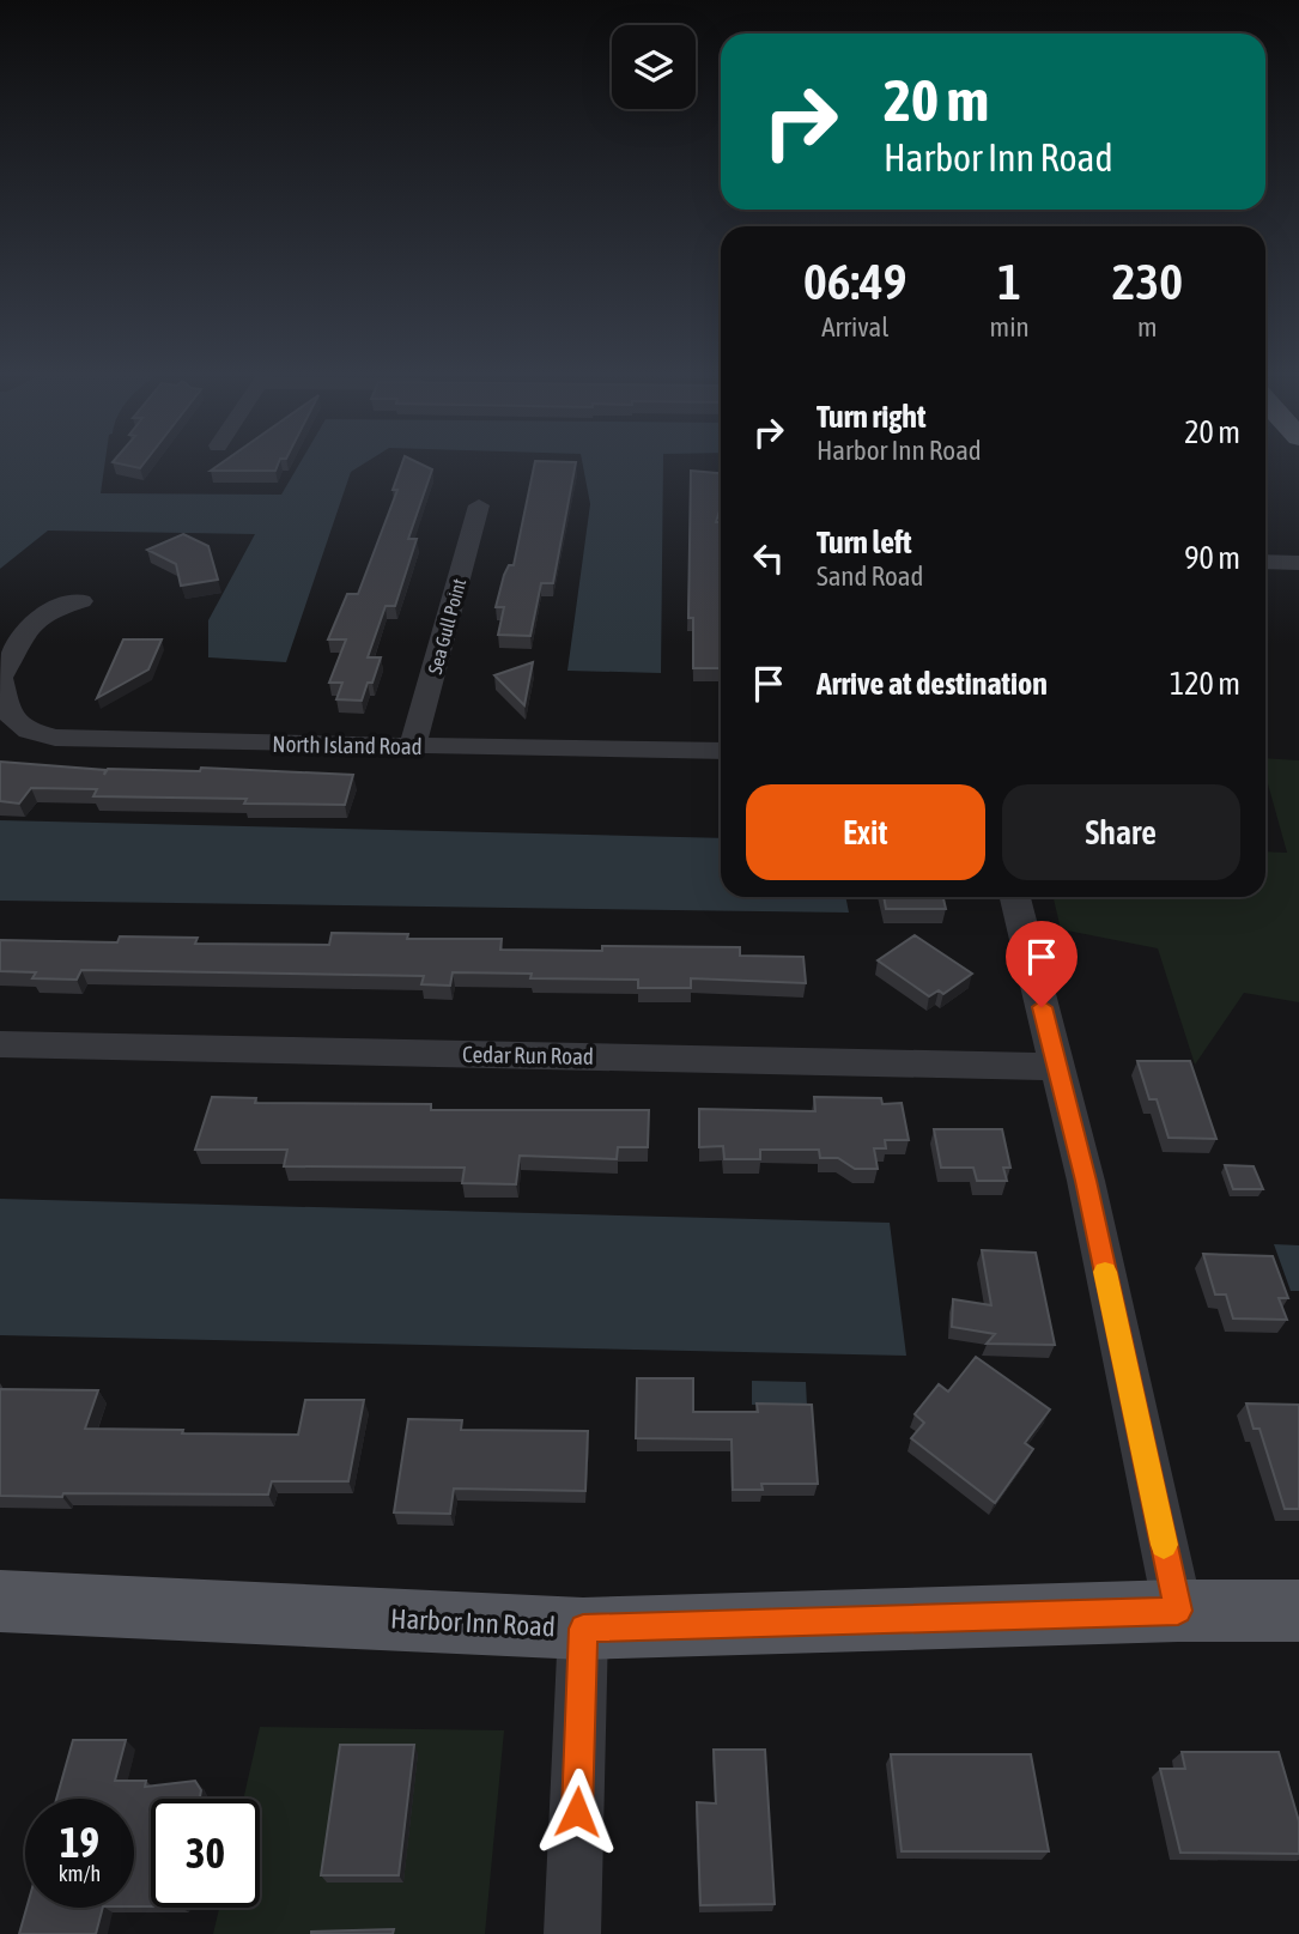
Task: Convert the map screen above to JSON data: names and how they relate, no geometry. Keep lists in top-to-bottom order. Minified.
{"streets":{"main road":["Harbor Inn Road"],"street":["Sea Gull Point","North Island Road","Cedar Run Road"]},"crossings":[["Sea Gull Point","North Island Road"]],"page":{"turn":["20 m","Harbor Inn Road"],"eta":["06:49","Arrival","1","min","230","m"],"list":[{"name":"Turn right","note":"Harbor Inn Road","value":"20 m"},{"name":"Turn left","note":"Sand Road","value":"90 m"},{"name":"Arrive at destination","value":"120 m"}],"buttons":["Exit","Share"],"speed":"19 km/h","limit":"30"}}
